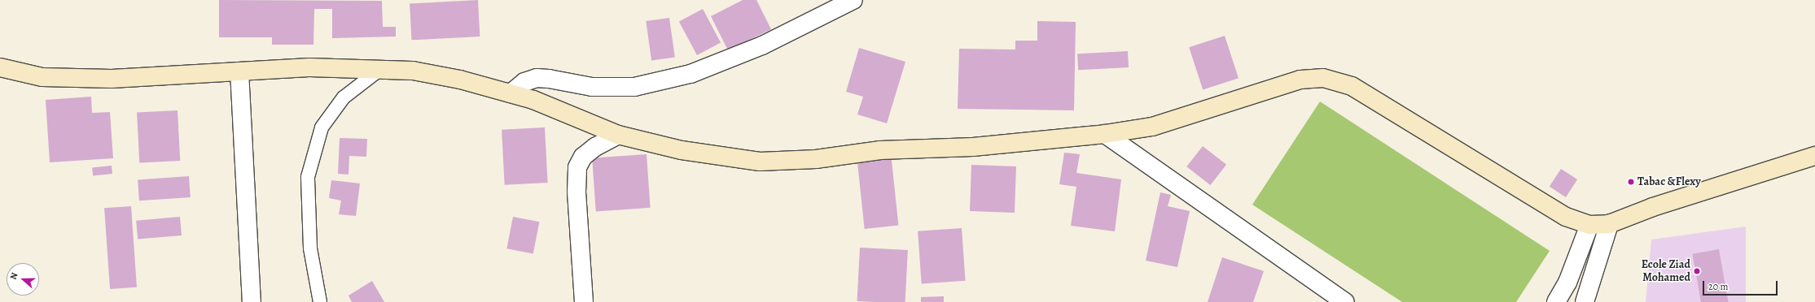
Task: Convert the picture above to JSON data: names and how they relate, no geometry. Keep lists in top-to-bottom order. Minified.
{"places":["Tabac &Flexy","Ecole Ziad Mohamed"],"scale_bar":"20 m","north":"left"}
